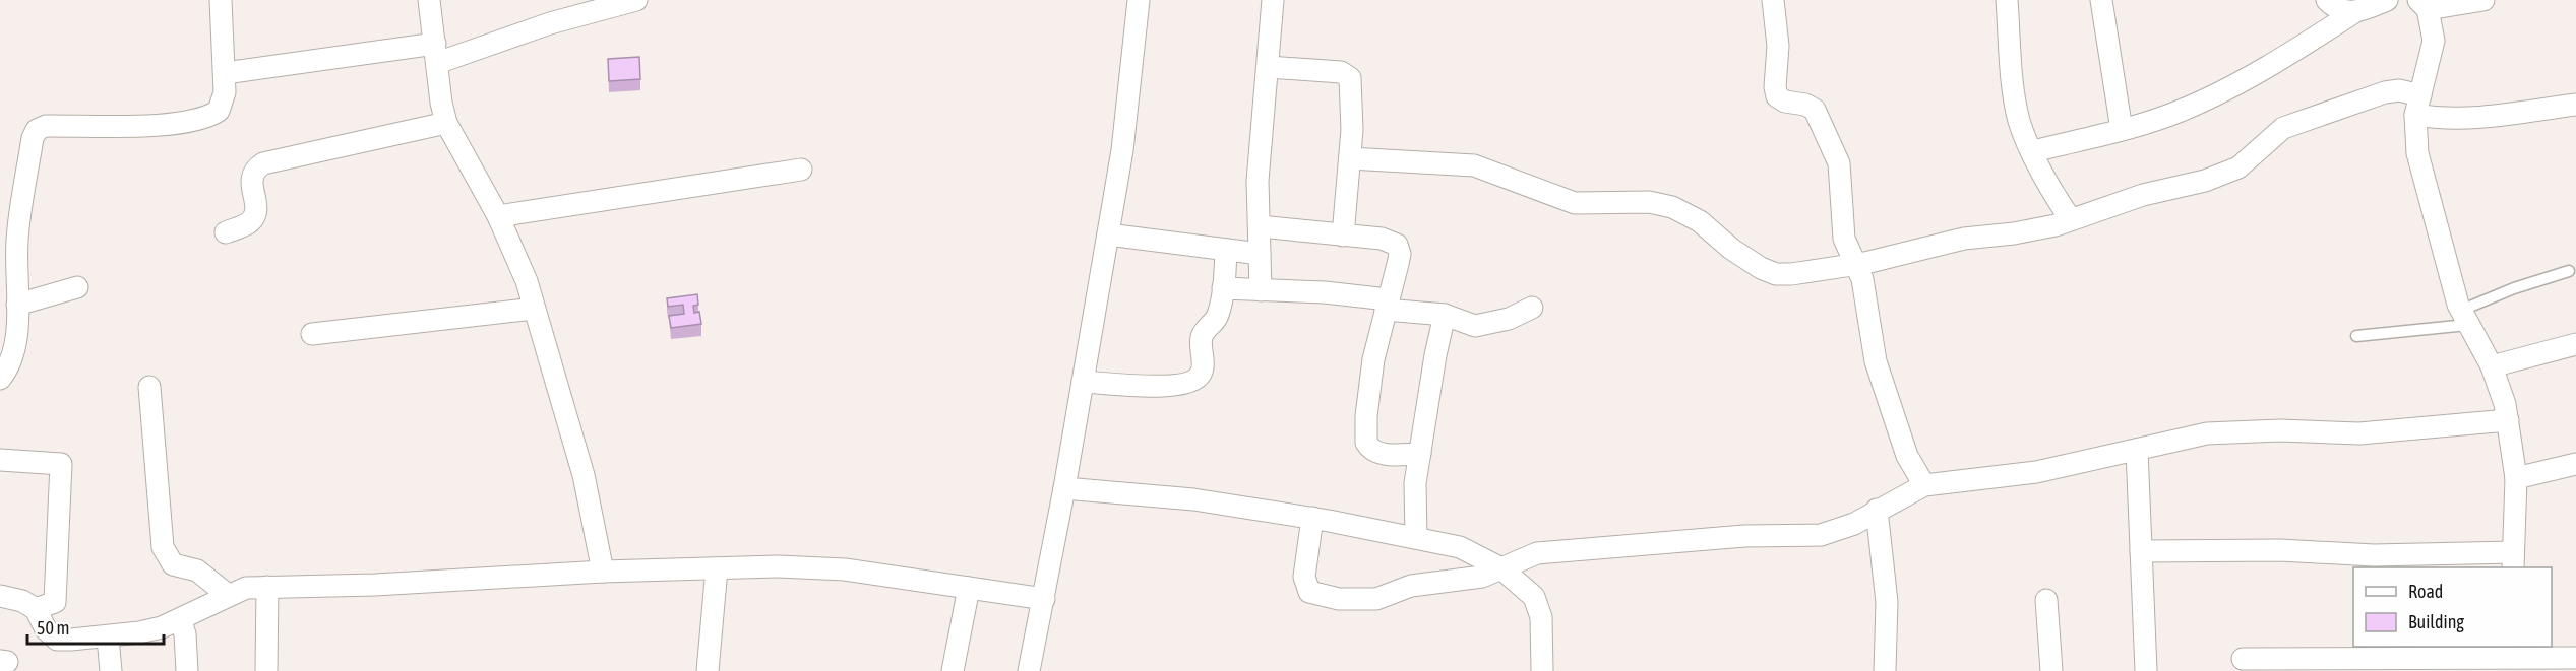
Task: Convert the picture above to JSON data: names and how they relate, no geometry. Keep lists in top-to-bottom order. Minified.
{"legend":["Road","Building"],"scale_bar":"50 m"}
